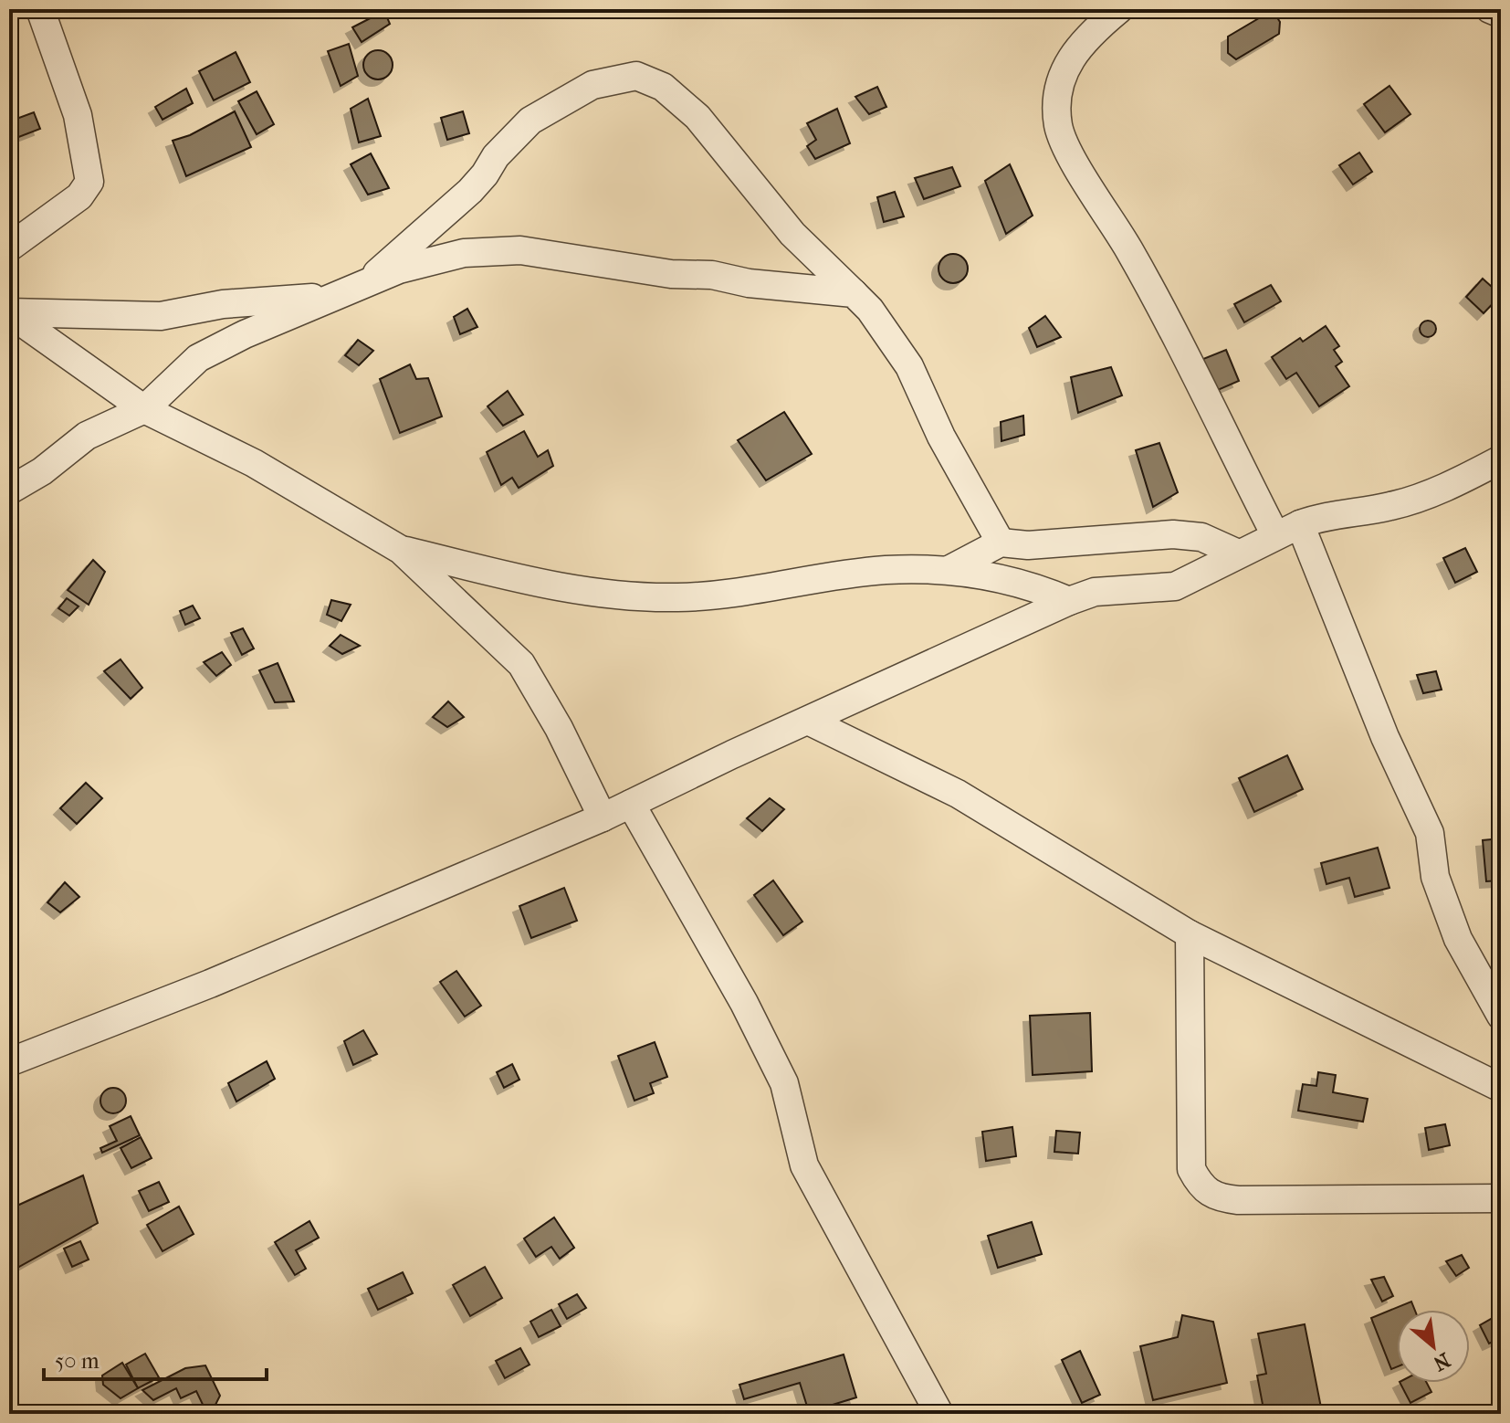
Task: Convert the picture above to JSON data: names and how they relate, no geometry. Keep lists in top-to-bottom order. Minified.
{"scale_bar":"50 m","north":"bottom right"}
